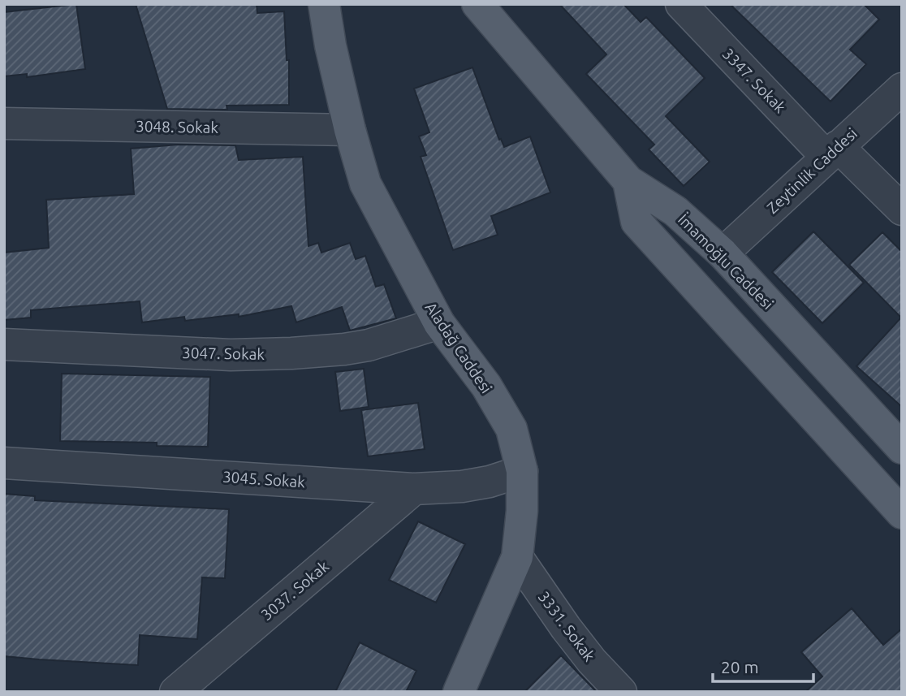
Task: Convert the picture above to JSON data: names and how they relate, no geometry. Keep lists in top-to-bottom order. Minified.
{"streets":{"main road":["İmamoğlu Caddesi","Aladağ Caddesi"],"street":["3347. Sokak","3048. Sokak","Zeytinlik Caddesi","3047. Sokak","3045. Sokak","3037. Sokak","3331. Sokak"]},"crossings":[["3347. Sokak","Zeytinlik Caddesi"],["3048. Sokak","Aladağ Caddesi"],["Zeytinlik Caddesi","İmamoğlu Caddesi"],["Aladağ Caddesi","3047. Sokak"],["Aladağ Caddesi","3045. Sokak"],["Aladağ Caddesi","3331. Sokak"],["3045. Sokak","3037. Sokak"]],"scale_bar":"20 m"}
